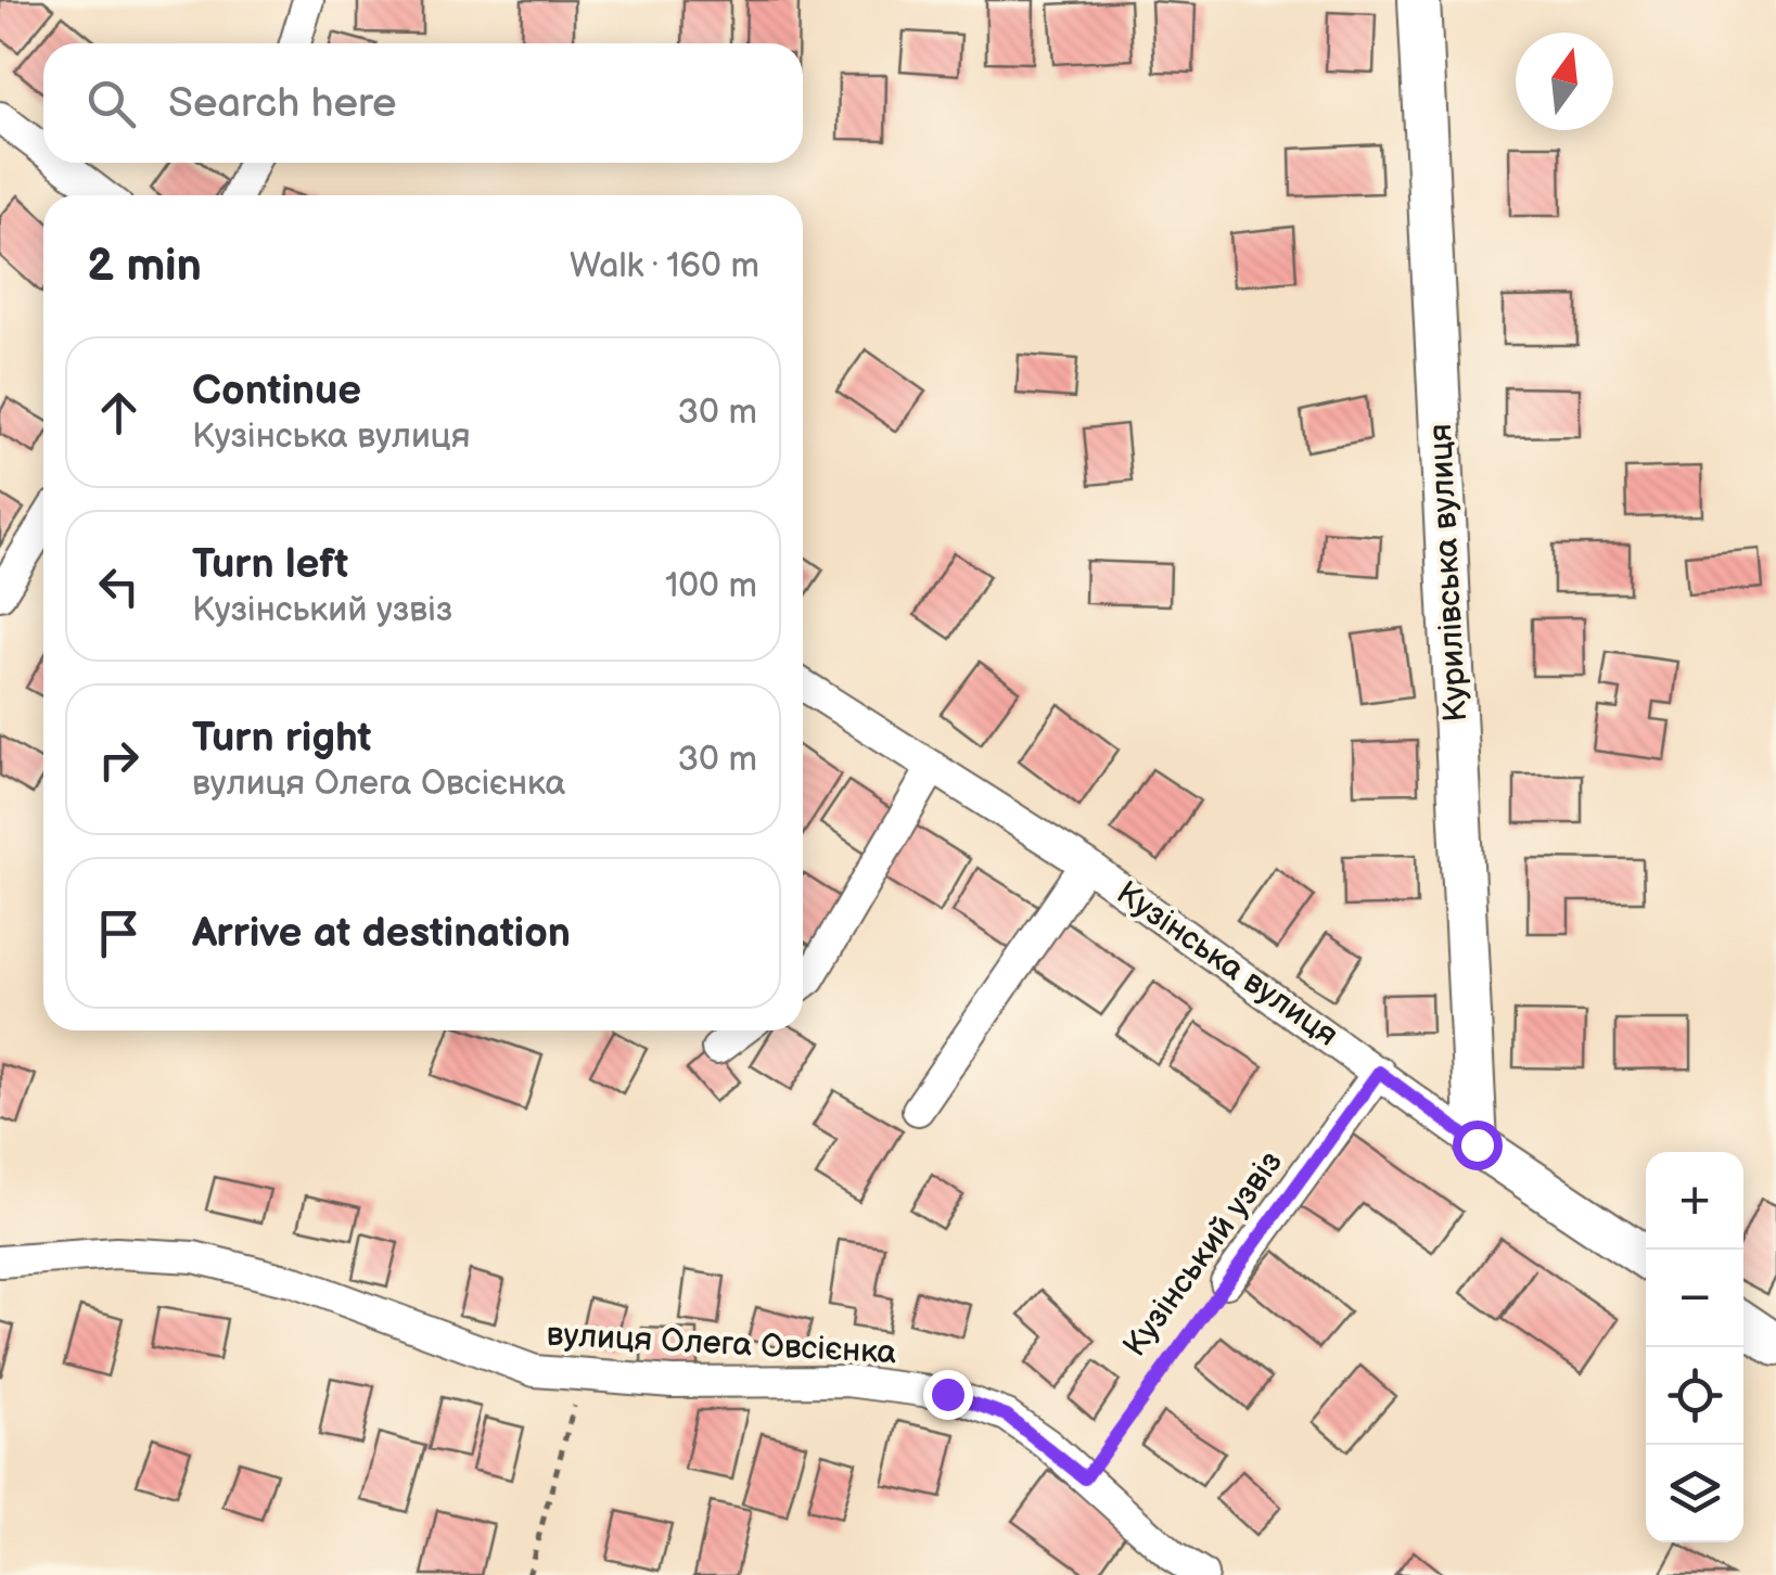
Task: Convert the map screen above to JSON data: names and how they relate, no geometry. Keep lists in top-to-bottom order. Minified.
{"streets":{"main road":["Курилівська вулиця","Кузінська вулиця"],"street":["Кузінський узвіз","вулиця Олега Овсієнка"]},"crossings":[["Курилівська вулиця","Кузінська вулиця"],["Кузінська вулиця","Кузінський узвіз"],["Кузінський узвіз","вулиця Олега Овсієнка"]],"north":"top","page":{"search":"Search here","heading":["2 min","Walk · 160 m"],"list":[["Continue","Кузінська вулиця","30 m"],["Turn left","Кузінський узвіз","100 m"],["Turn right","вулиця Олега Овсієнка","30 m"],"Arrive at destination"],"map_buttons":["+","−"]}}
